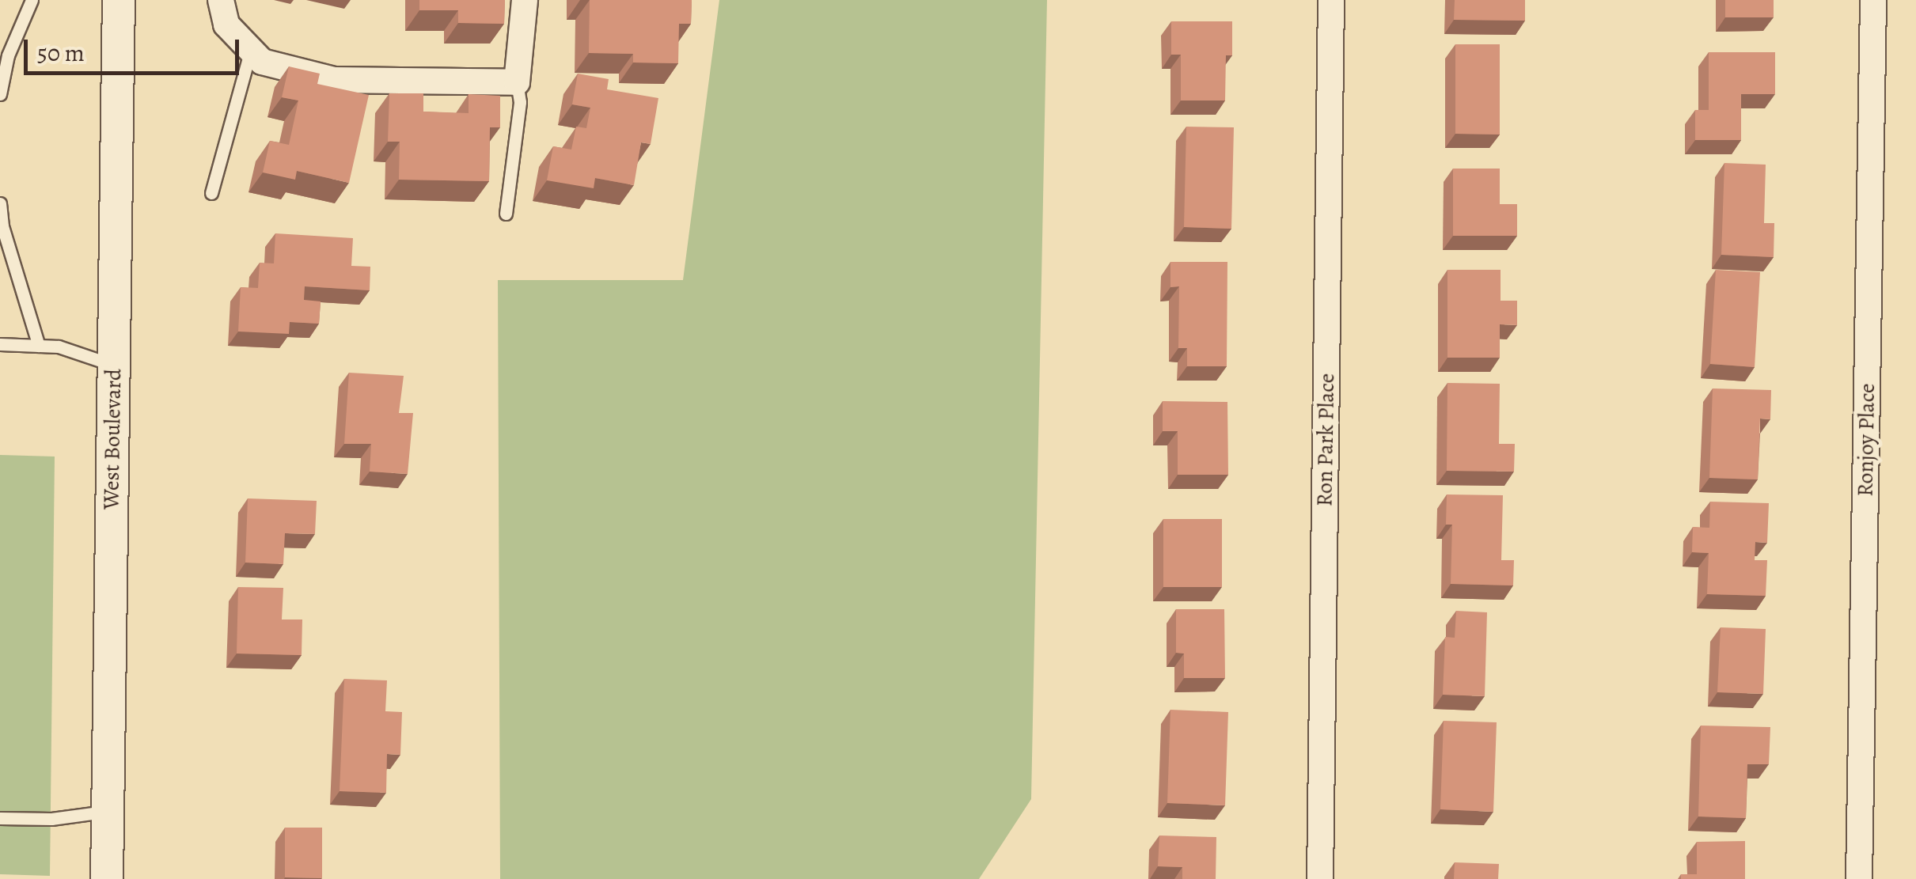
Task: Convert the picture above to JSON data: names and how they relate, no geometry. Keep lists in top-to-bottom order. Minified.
{"streets":{"street":["West Boulevard","Ron Park Place","Ronjoy Place"]},"scale_bar":"50 m"}
